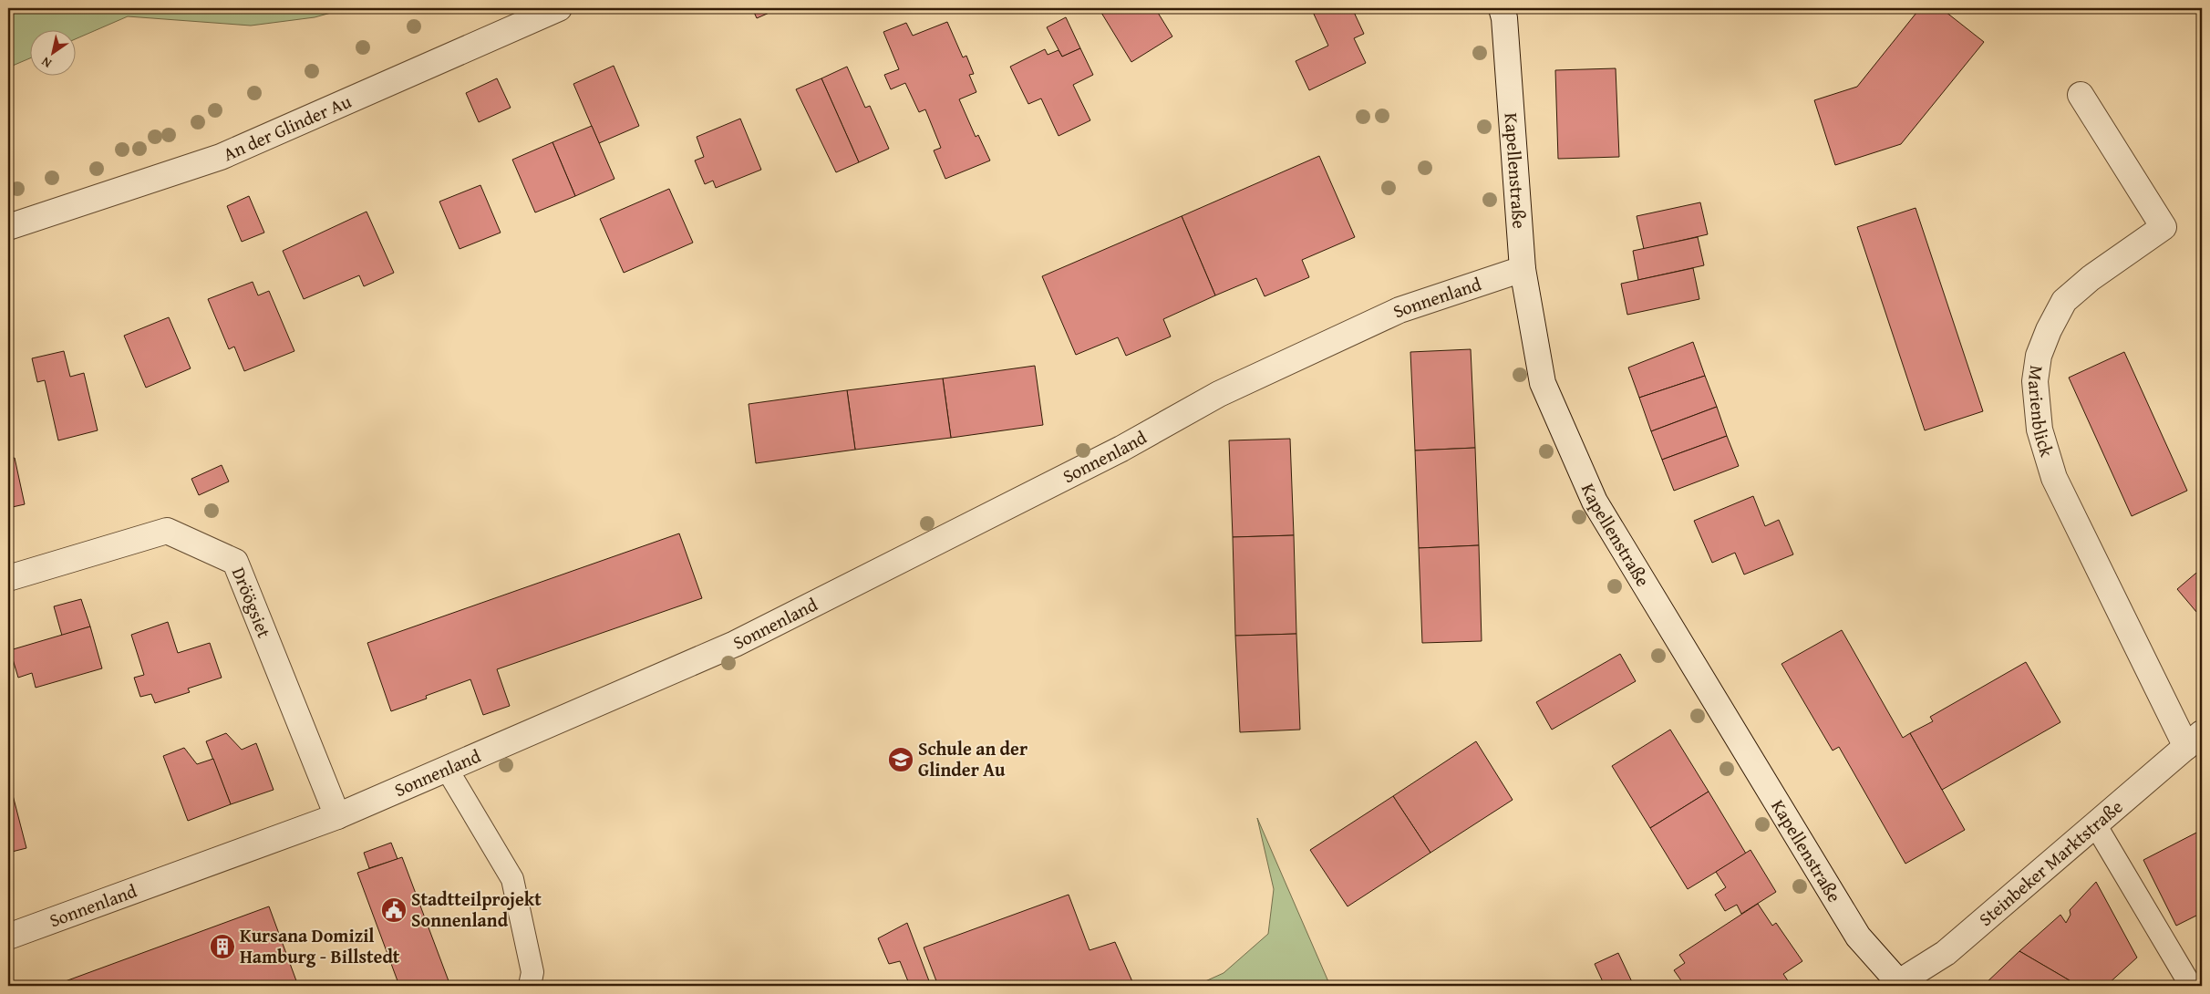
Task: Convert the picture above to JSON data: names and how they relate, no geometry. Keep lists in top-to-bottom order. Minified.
{"streets":{"street":["An der Glinder Au","Kapellenstraße","Sonnenland","Marienblick","Dröögsiet","Steinbeker Marktstraße"]},"crossings":[["Kapellenstraße","Sonnenland"],["Kapellenstraße","Steinbeker Marktstraße"],["Sonnenland","Dröögsiet"],["Marienblick","Steinbeker Marktstraße"]],"places":{"school or university":["Schule an der Glinder Au"],"public building":["Stadtteilprojekt Sonnenland"],"building":["Kursana Domizil Hamburg - Billstedt"]},"north":"bottom left"}
